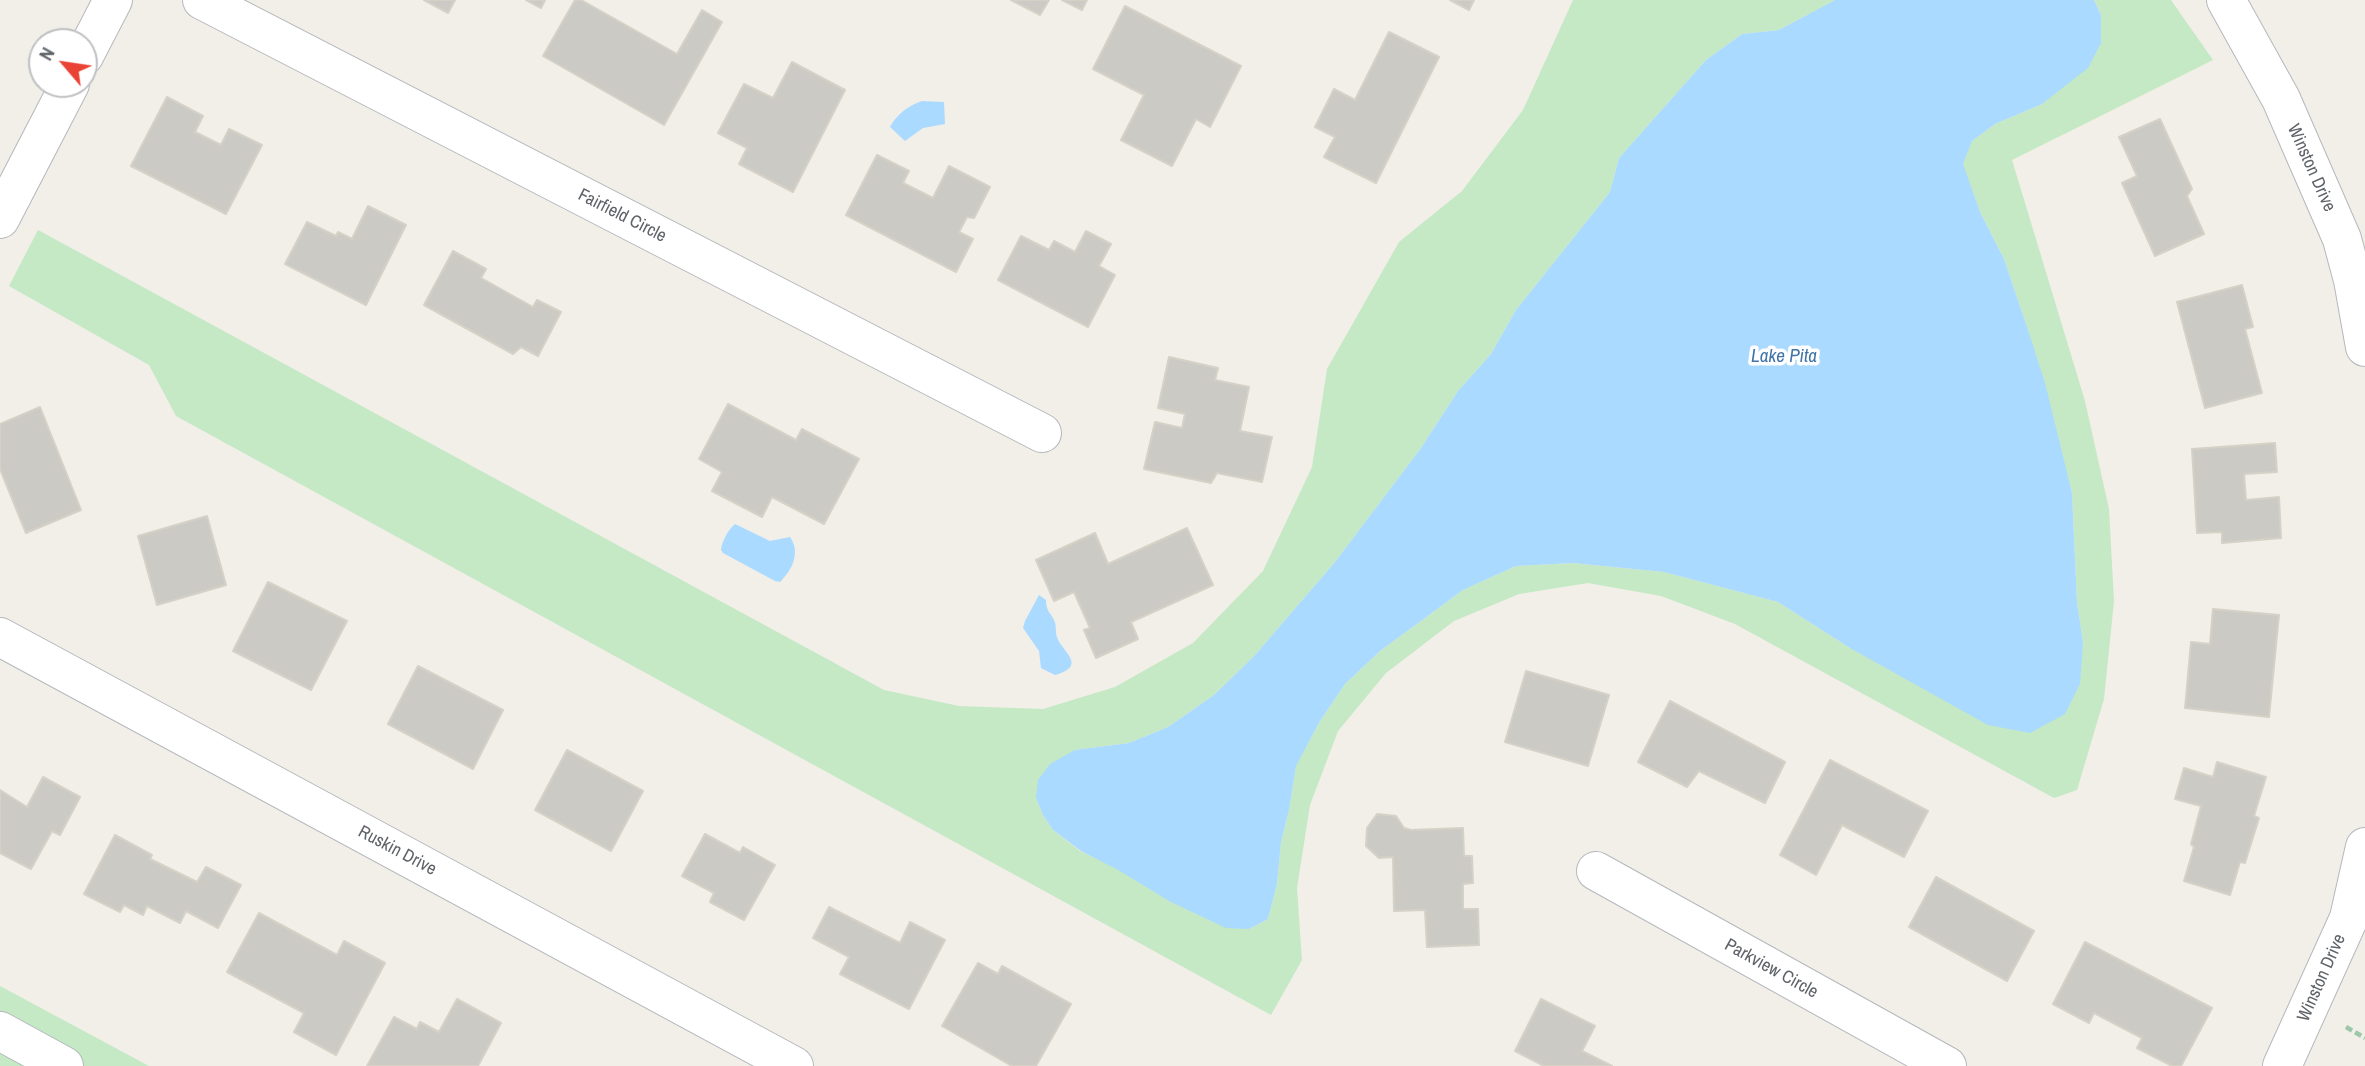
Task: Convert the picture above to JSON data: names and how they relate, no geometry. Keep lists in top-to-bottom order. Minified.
{"streets":{"street":["Winston Drive","Fairfield Circle","Ruskin Drive","Parkview Circle"]},"water":["Lake Pita"],"north":"top left"}
